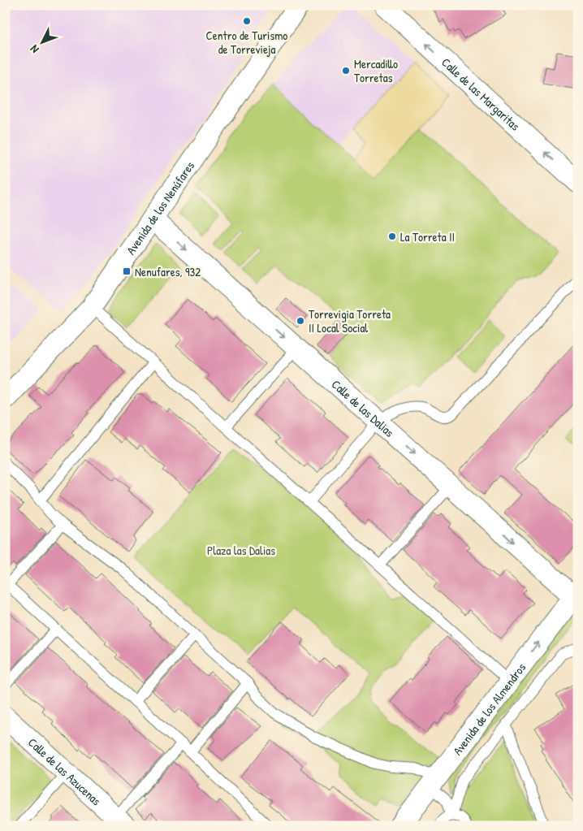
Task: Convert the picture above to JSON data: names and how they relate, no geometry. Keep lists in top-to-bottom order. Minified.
{"streets":{"street":["Calle de las Margaritas","Avenida de los Nenúfares","Calle de las Dalias","Avenida de los Almendros","Calle de las Azucenas"]},"crossings":[["Avenida de los Nenúfares","Calle de las Dalias"],["Calle de las Dalias","Avenida de los Almendros"]],"one_way":["Calle de las Margaritas","Calle de las Dalias","Avenida de los Almendros"],"parks":["Plaza las Dalias"],"places":{"other":["Centro de Turismo de Torrevieja","Mercadillo Torretas","La Torreta II","Torrevigia Torreta II Local Social"],"transit":["Nenufares, 932"]},"north":"bottom left"}
